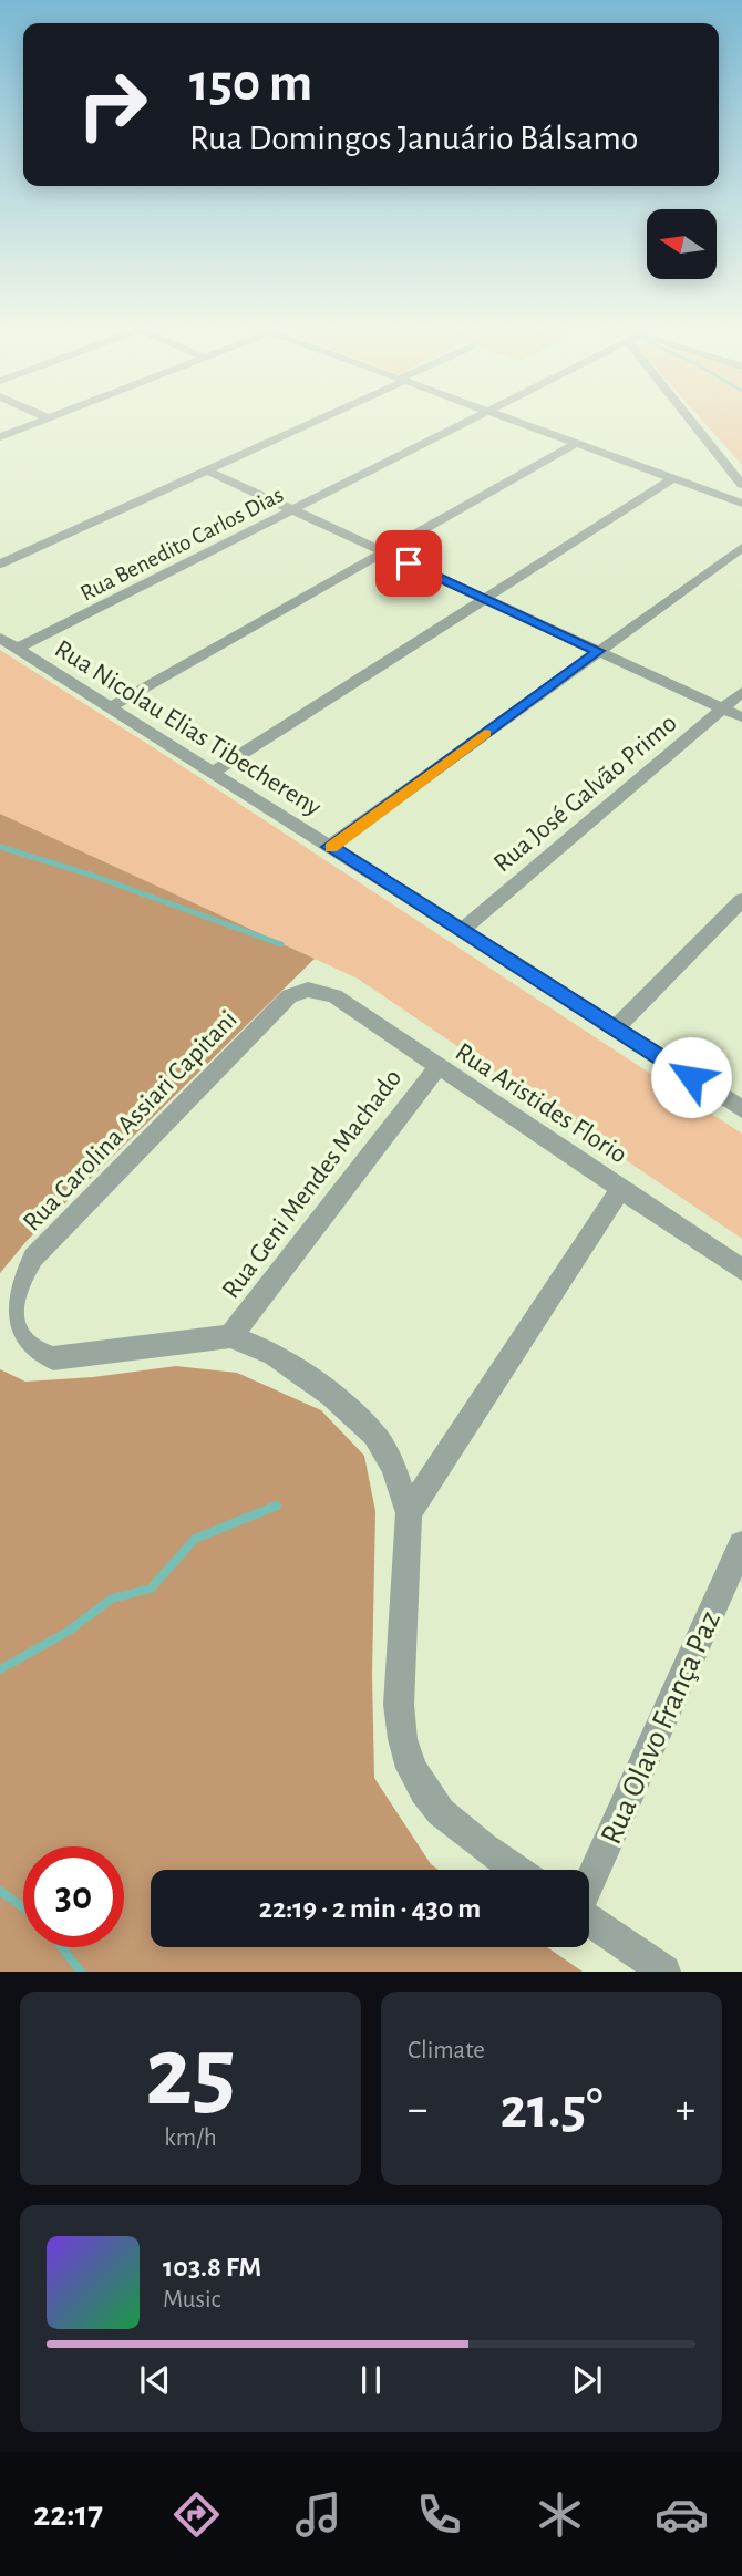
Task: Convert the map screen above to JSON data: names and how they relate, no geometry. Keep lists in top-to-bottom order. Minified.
{"streets":{"street":["Rua Benedito Carlos Dias","Rua Nicolau Elias Tibechereny","Rua José Galvão Primo","Rua Aristides Florio","Rua Carolina Assiari Capitani","Rua Geni Mendes Machado","Rua Olavo França Paz"]},"crossings":[["Rua Benedito Carlos Dias","Rua Nicolau Elias Tibechereny"],["Rua Nicolau Elias Tibechereny","Rua José Galvão Primo"],["Rua Aristides Florio","Rua Carolina Assiari Capitani"],["Rua Aristides Florio","Rua Geni Mendes Machado"],["Rua Carolina Assiari Capitani","Rua Geni Mendes Machado"]],"north":"left","page":{"turn":["150 m","Rua Domingos Januário Bálsamo"],"limit":"30","trip":"22:19 · 2 min · 430 m","tile":[["25","km/h"],"Climate"],"heat":["−","21.5°","+"],"song":["103.8 FM","Music"],"tabs":"22:17"}}
